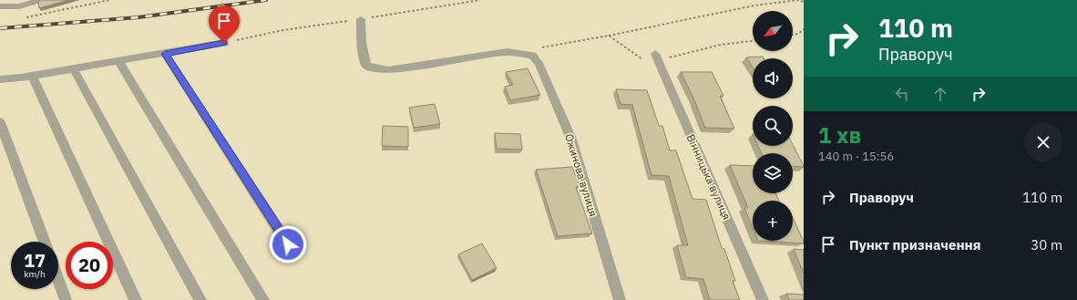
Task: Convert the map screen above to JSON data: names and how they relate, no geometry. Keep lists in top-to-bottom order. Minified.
{"streets":{"street":["Ожинова вулиця","Вінницька вулиця"]},"north":"bottom left","page":{"turn":["110 m","Праворуч"],"map_buttons":"+","heading":["1 хв","140 m · 15:56"],"list":[{"name":"Праворуч","value":"110 m"},{"name":"Пункт призначення","value":"30 m"}],"speed":"17 km/h","limit":"20"}}
